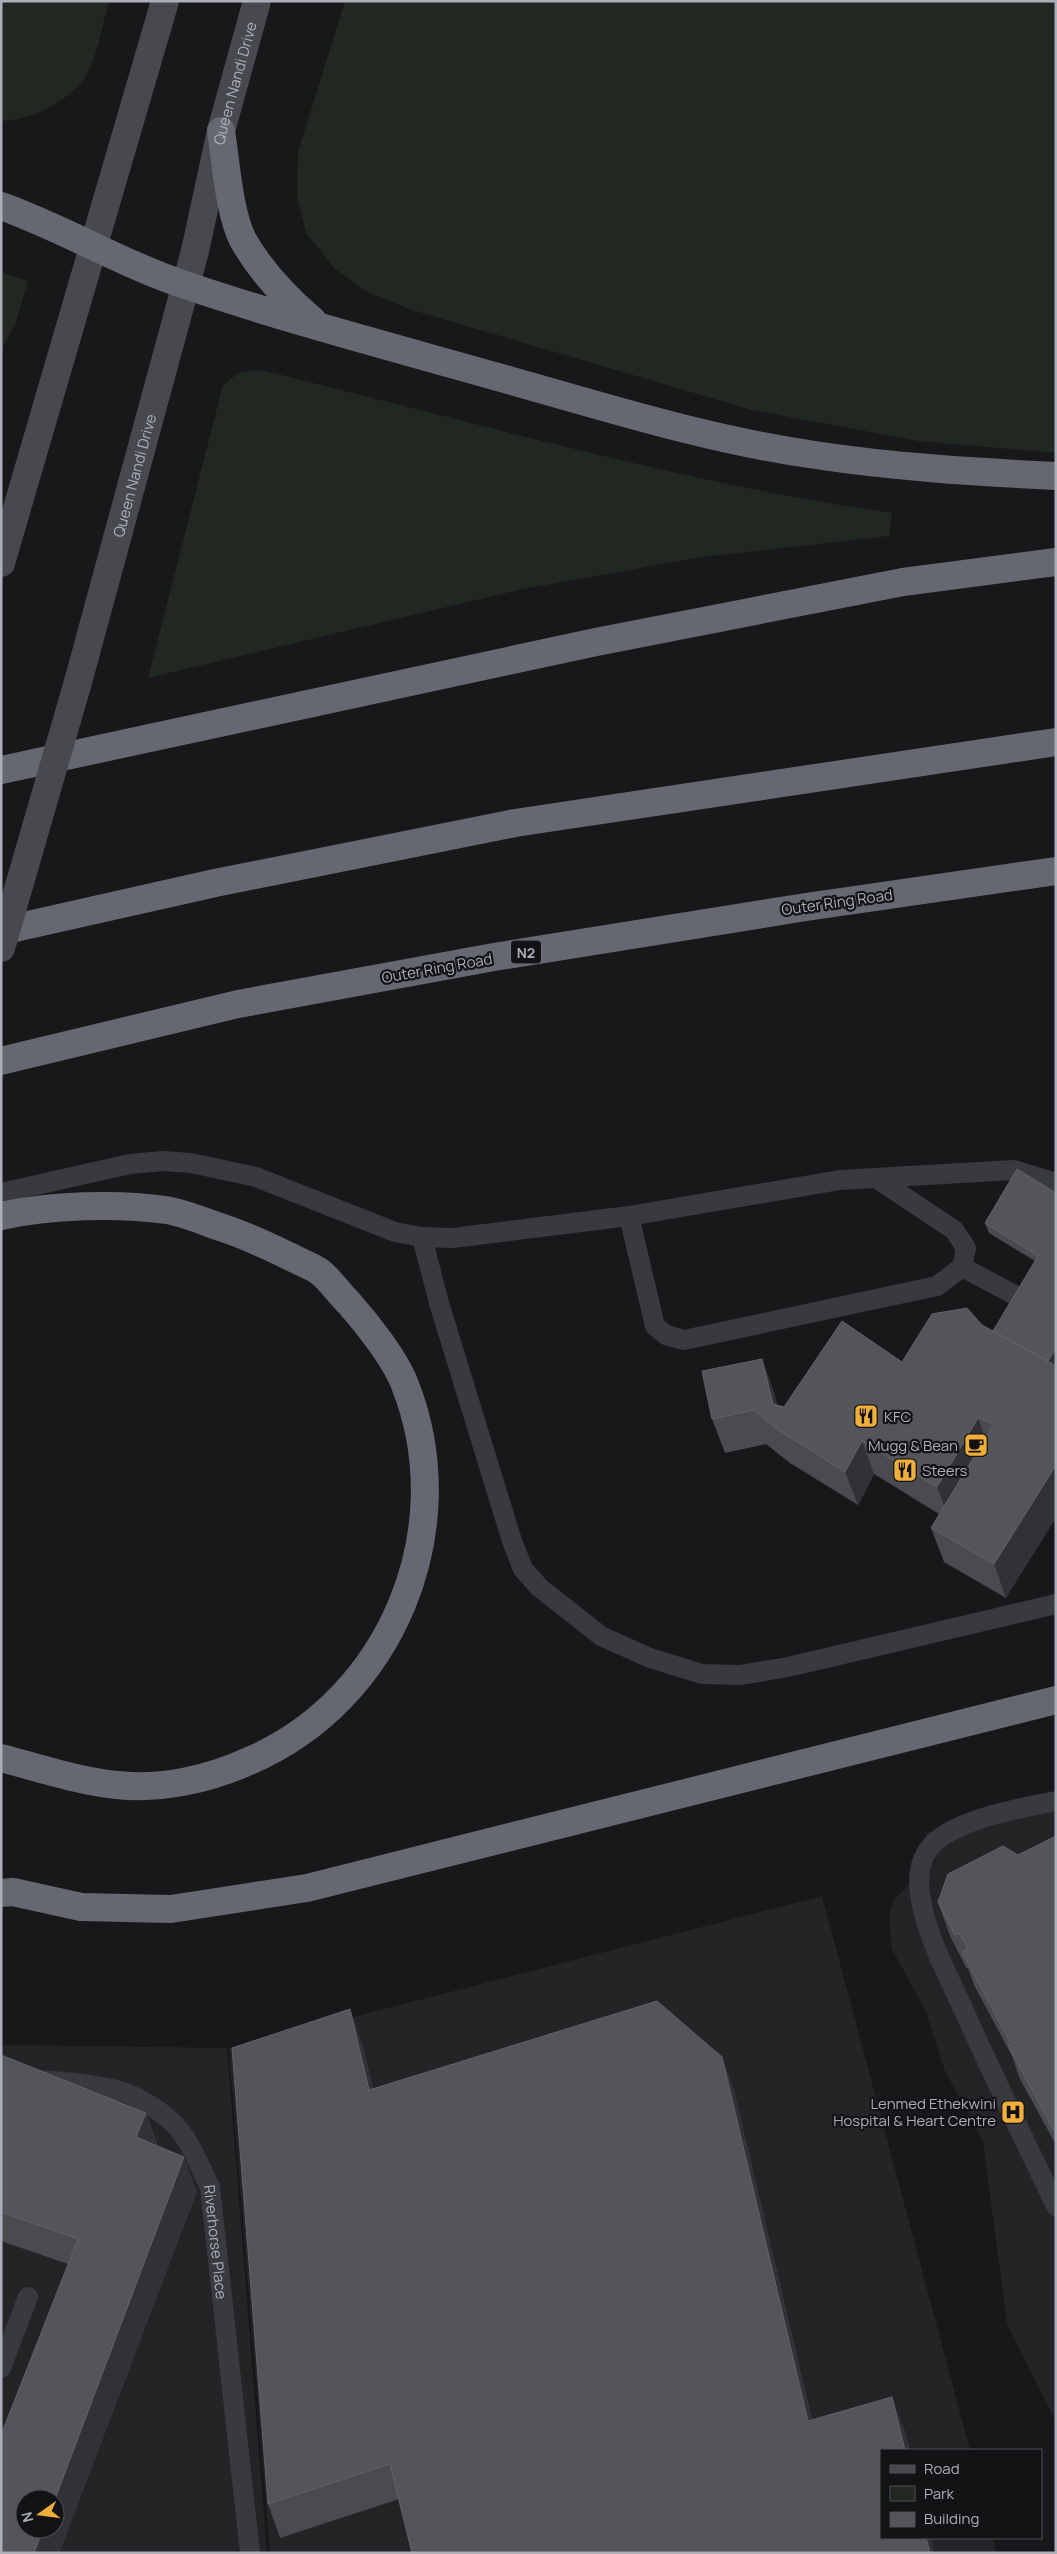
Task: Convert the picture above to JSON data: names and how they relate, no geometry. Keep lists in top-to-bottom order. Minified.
{"streets":{"highway":["Outer Ring Road","N2"],"main road":["Queen Nandi Drive"],"lane":["Riverhorse Place"]},"places":{"restaurant":["KFC","Steers"],"cafe":["Mugg & Bean"],"hospital":["Lenmed Ethekwini Hospital & Heart Centre"]},"legend":["Road","Park","Building"],"north":"left"}
